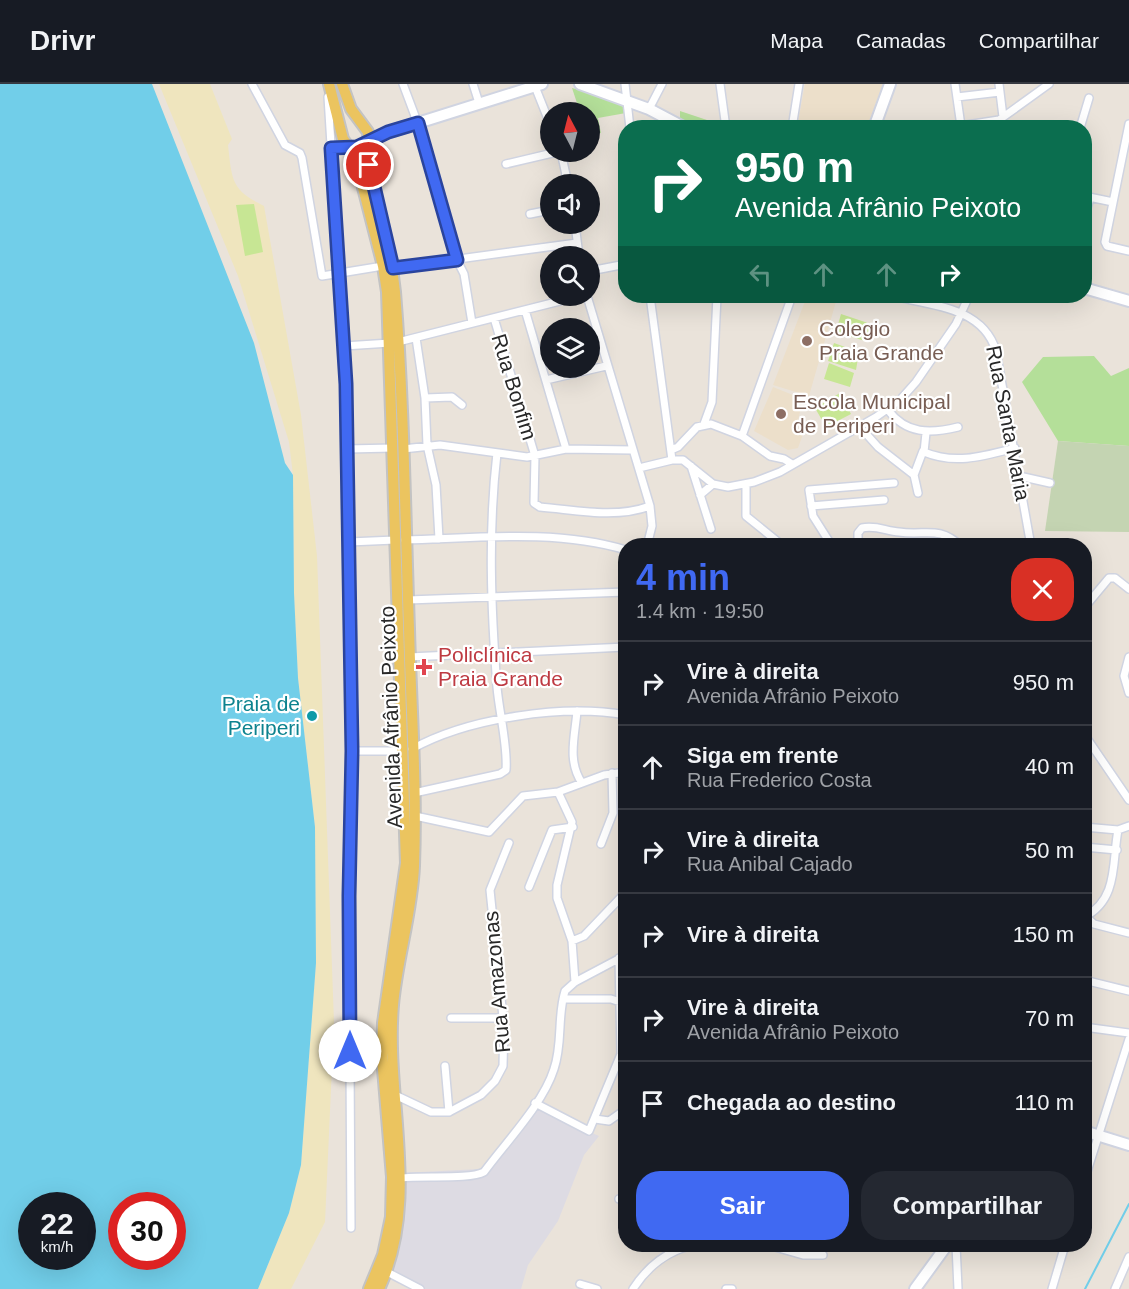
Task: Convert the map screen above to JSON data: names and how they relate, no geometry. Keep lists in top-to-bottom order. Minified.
{"streets":{"main road":["Avenida Afrânio Peixoto"],"street":["Rua Bonfim","Rua Santa Maria","Rua Amazonas"]},"places":{"other":["Colegio Praia Grande","Escola Municipal de Periperi","Praia de Periperi"],"health":["Policlínica Praia Grande"]},"north":"top","page":{"header":"Drivr","nav":["Mapa","Camadas","Compartilhar"],"turn":["950 m","Avenida Afrânio Peixoto"],"heading":["4 min","1.4 km · 19:50"],"list":[{"name":"Vire à direita","note":"Avenida Afrânio Peixoto","value":"950 m"},{"name":"Siga em frente","note":"Rua Frederico Costa","value":"40 m"},{"name":"Vire à direita","note":"Rua Anibal Cajado","value":"50 m"},{"name":"Vire à direita","value":"150 m"},{"name":"Vire à direita","note":"Avenida Afrânio Peixoto","value":"70 m"},{"name":"Chegada ao destino","value":"110 m"}],"buttons":["Sair","Compartilhar"],"speed":"22 km/h","limit":"30"}}
